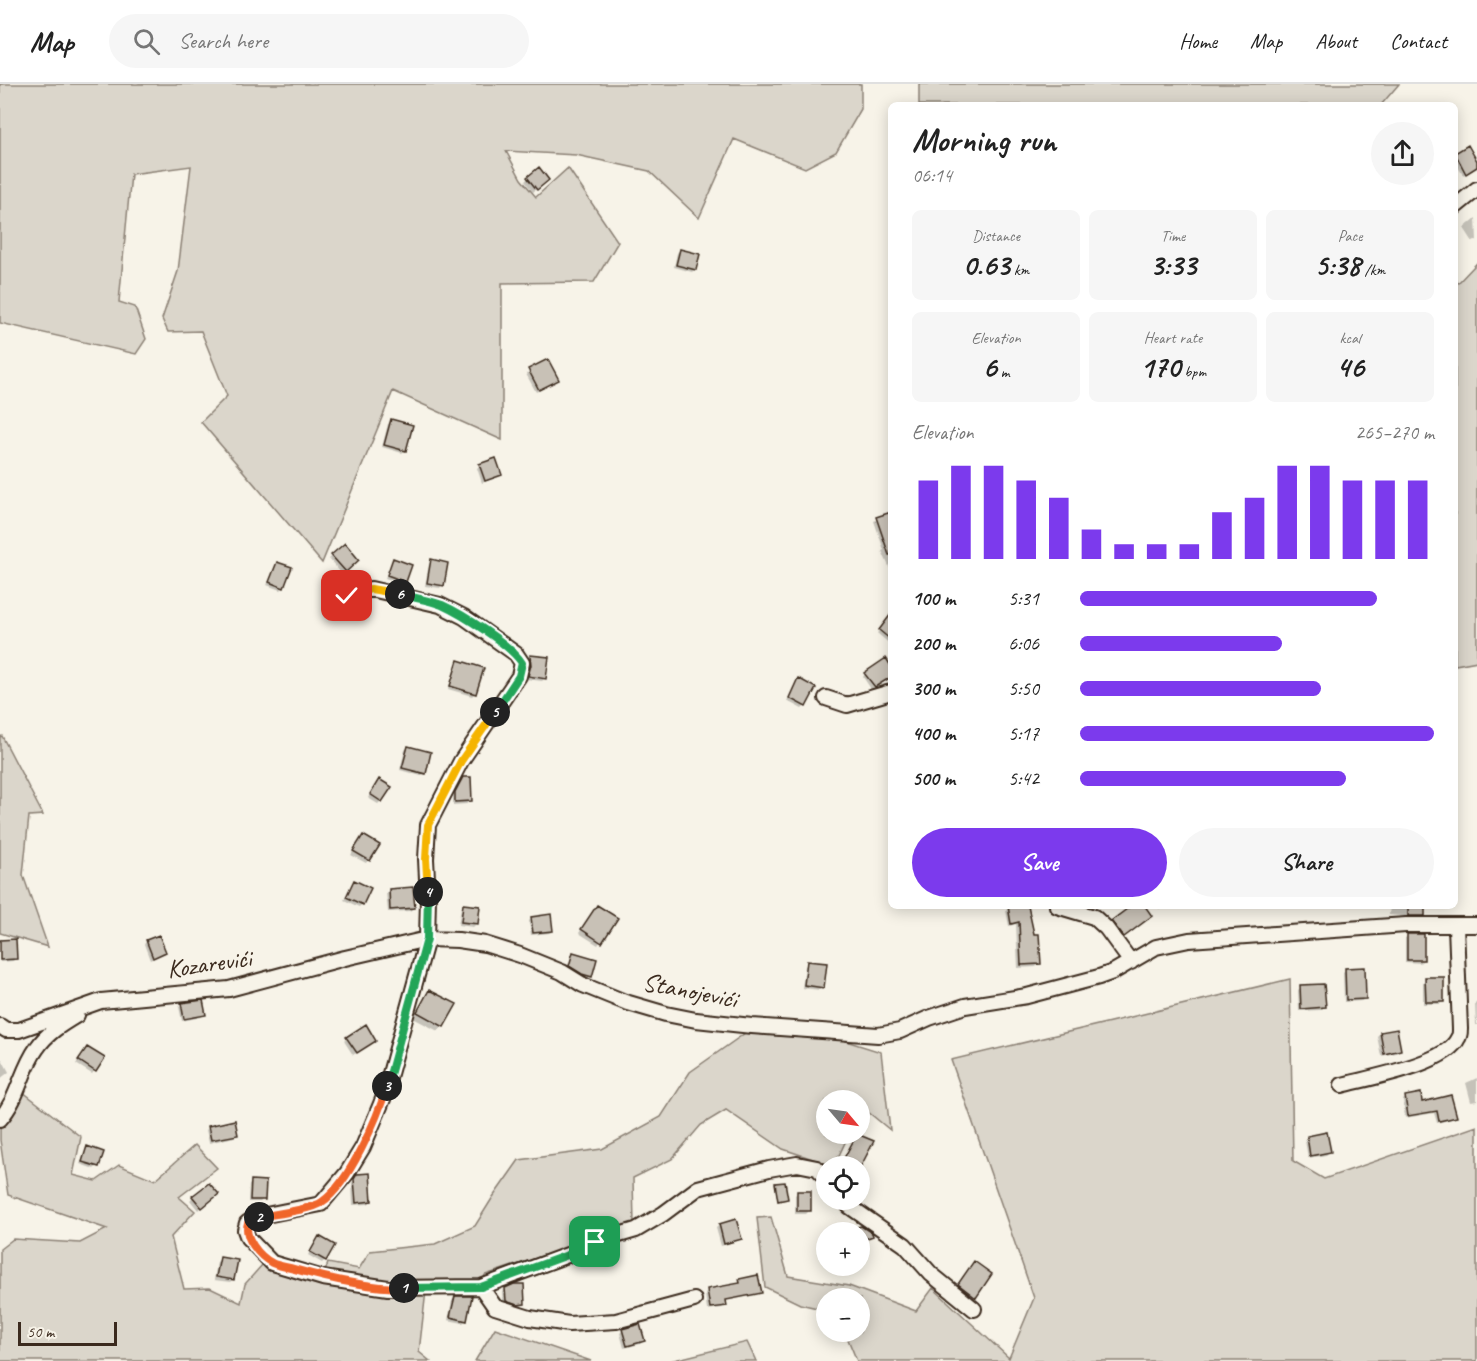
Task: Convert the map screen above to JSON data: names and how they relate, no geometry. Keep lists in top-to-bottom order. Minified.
{"streets":{"street":["Kozarevići","Stanojevići"]},"crossings":[["Kozarevići","Stanojevići"]],"scale_bar":"50 m","north":"bottom right","page":{"header":"Map","search":"Search here","nav":["Home","Map","About","Contact"],"heading":["Morning run","06:14"],"stats":[["Distance","0.63 km"],["Time","3:33"],["Pace","5:38 /km"],["Elevation","6 m"],["Heart rate","170 bpm"],["kcal","46"]],"chart":["Elevation","265–270 m"],"list":[{"name":"100 m","note":"5:31"},{"name":"200 m","note":"6:06"},{"name":"300 m","note":"5:50"},{"name":"400 m","note":"5:17"},{"name":"500 m","note":"5:42"}],"pins":["6","5","4","3","2","1"],"buttons":["Save","Share"],"map_buttons":["+","−"],"scale":"50 m"}}
